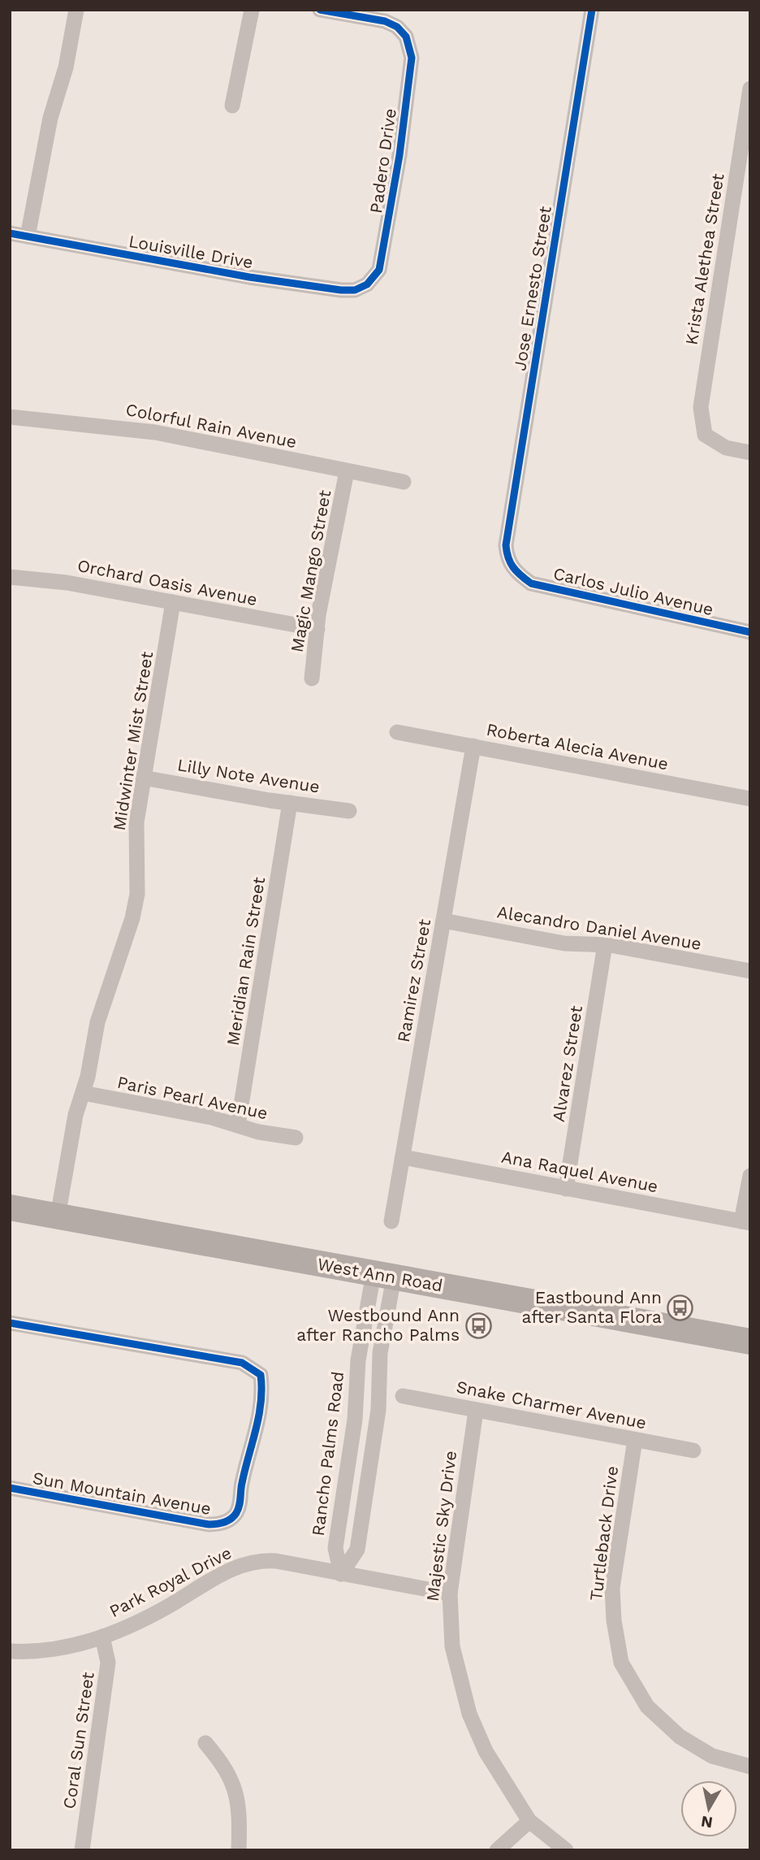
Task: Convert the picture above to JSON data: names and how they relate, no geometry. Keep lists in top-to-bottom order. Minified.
{"streets":{"main road":["West Ann Road"],"street":["Padero Drive","Louisville Drive","Krista Alethea Street","Jose Ernesto Street","Colorful Rain Avenue","Magic Mango Street","Orchard Oasis Avenue","Carlos Julio Avenue","Midwinter Mist Street","Roberta Alecia Avenue","Lilly Note Avenue","Alecandro Daniel Avenue","Meridian Rain Street","Ramirez Street","Alvarez Street","Paris Pearl Avenue","Ana Raquel Avenue","Snake Charmer Avenue","Rancho Palms Road","Sun Mountain Avenue","Majestic Sky Drive","Turtleback Drive","Park Royal Drive","Coral Sun Street"]},"crossings":[["Padero Drive","Louisville Drive"],["Jose Ernesto Street","Carlos Julio Avenue"],["Colorful Rain Avenue","Magic Mango Street"],["Magic Mango Street","Orchard Oasis Avenue"],["Orchard Oasis Avenue","Midwinter Mist Street"],["Midwinter Mist Street","Lilly Note Avenue"],["Midwinter Mist Street","Paris Pearl Avenue"],["Midwinter Mist Street","West Ann Road"],["Roberta Alecia Avenue","Ramirez Street"],["Lilly Note Avenue","Meridian Rain Street"],["Alecandro Daniel Avenue","Ramirez Street"],["Alecandro Daniel Avenue","Alvarez Street"],["Meridian Rain Street","Paris Pearl Avenue"],["Ramirez Street","Ana Raquel Avenue"],["Alvarez Street","Ana Raquel Avenue"],["West Ann Road","Rancho Palms Road"],["Snake Charmer Avenue","Majestic Sky Drive"],["Snake Charmer Avenue","Turtleback Drive"],["Rancho Palms Road","Park Royal Drive"],["Majestic Sky Drive","Park Royal Drive"],["Park Royal Drive","Coral Sun Street"]],"places":{"bus stop":["Eastbound Ann after Santa Flora","Westbound Ann after Rancho Palms"]},"north":"bottom"}
